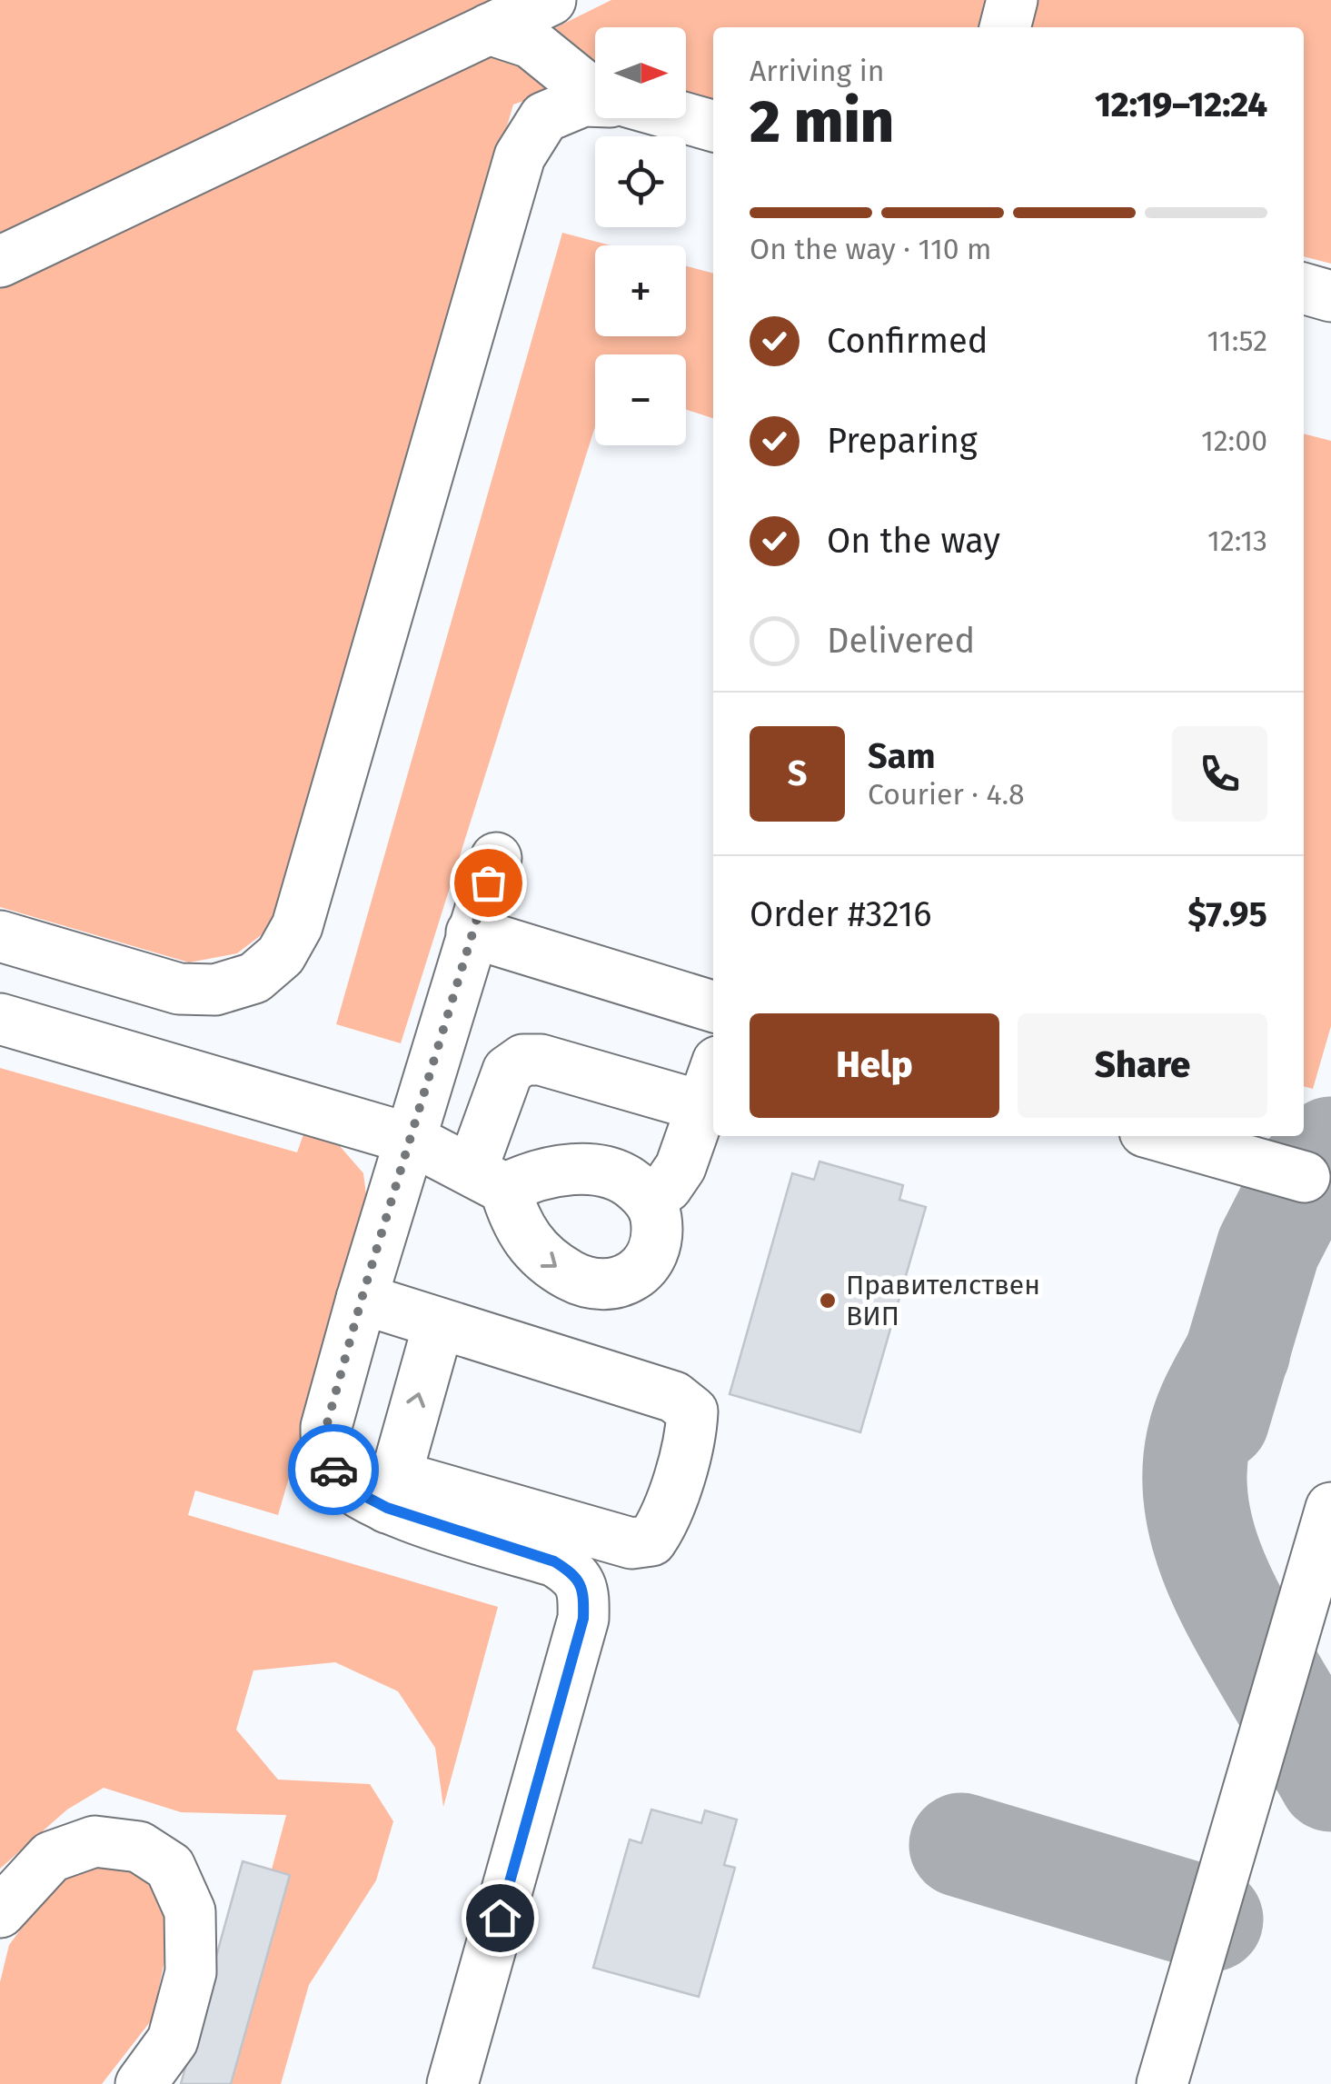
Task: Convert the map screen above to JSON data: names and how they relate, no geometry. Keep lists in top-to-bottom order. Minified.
{"places":["Правителствен ВИП"],"north":"right","page":{"map_buttons":["+","−"],"heading":["2 min","Arriving in","12:19–12:24"],"panel":["Sam","Courier · 4.8","Order #3216","$7.95"],"bar":"On the way · 110 m","list":[["Confirmed","11:52"],["Preparing","12:00"],["On the way","12:13"],"Delivered"],"round":"S","buttons":["Help","Share"]}}
